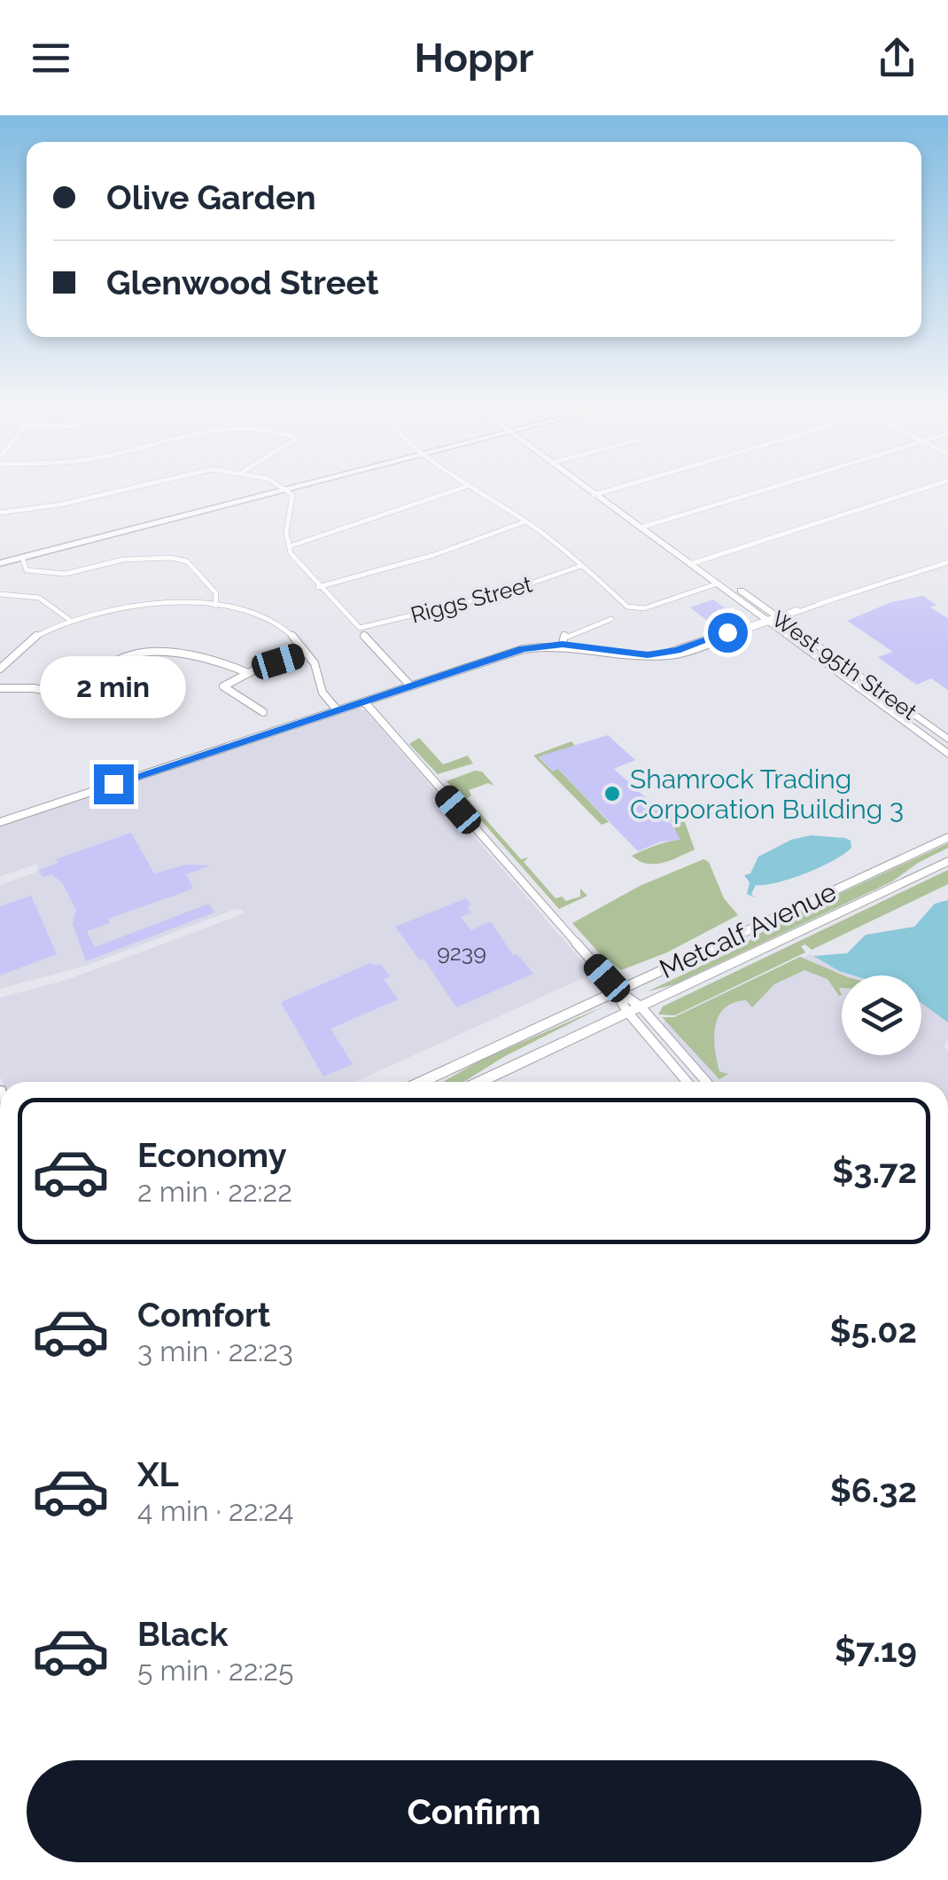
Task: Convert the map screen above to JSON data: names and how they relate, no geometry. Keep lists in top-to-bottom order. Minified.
{"streets":{"main road":["West 95th Street","Metcalf Avenue"],"street":["Riggs Street"]},"places":["Shamrock Trading Corporation Building 3"],"house_numbers":["9239"],"page":{"header":"Hoppr","banner":["Olive Garden","Glenwood Street"],"bubble":"2 min","list":[{"name":"Economy","note":"2 min · 22:22","value":"$3.72"},{"name":"Comfort","note":"3 min · 22:23","value":"$5.02"},{"name":"XL","note":"4 min · 22:24","value":"$6.32"},{"name":"Black","note":"5 min · 22:25","value":"$7.19"}],"buttons":"Confirm"}}
